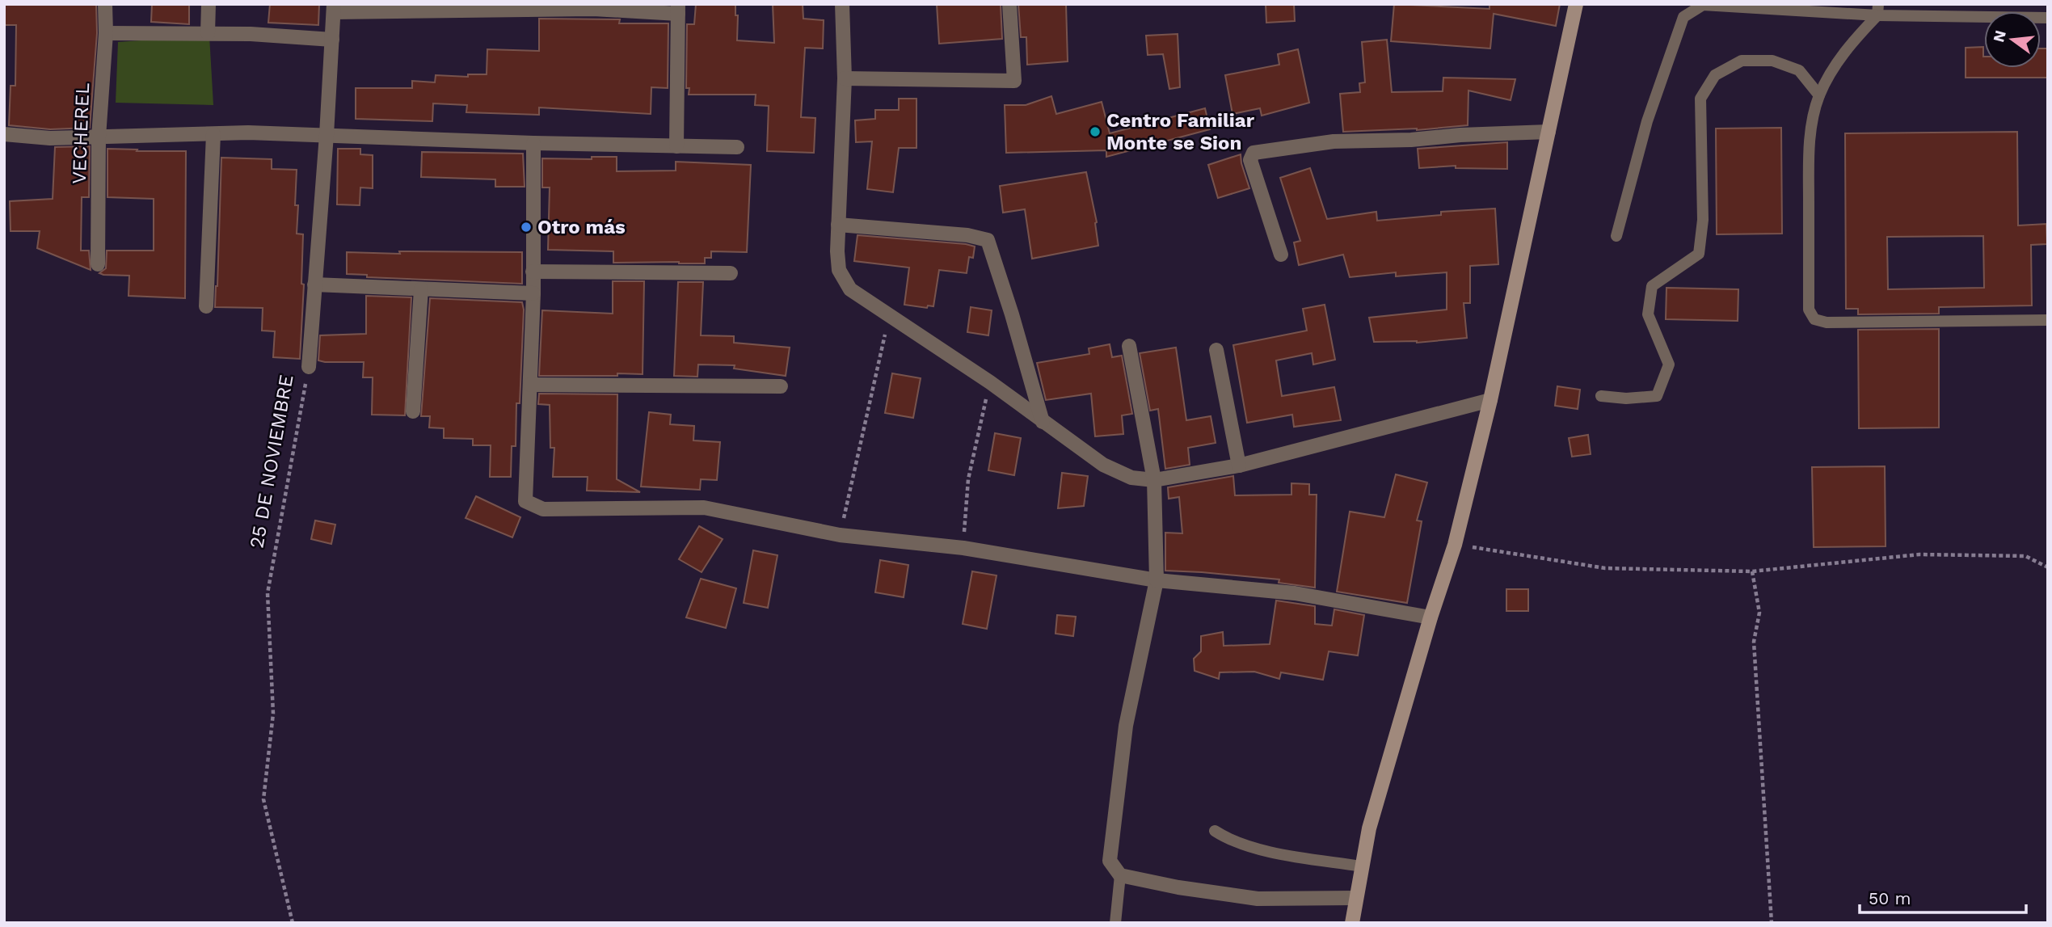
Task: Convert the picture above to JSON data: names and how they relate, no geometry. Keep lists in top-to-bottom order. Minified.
{"streets":{"street":["VECHEREL","25 DE NOVIEMBRE"]},"places":["Centro Familiar Monte se Sion","Otro más"],"scale_bar":"50 m","north":"left"}
